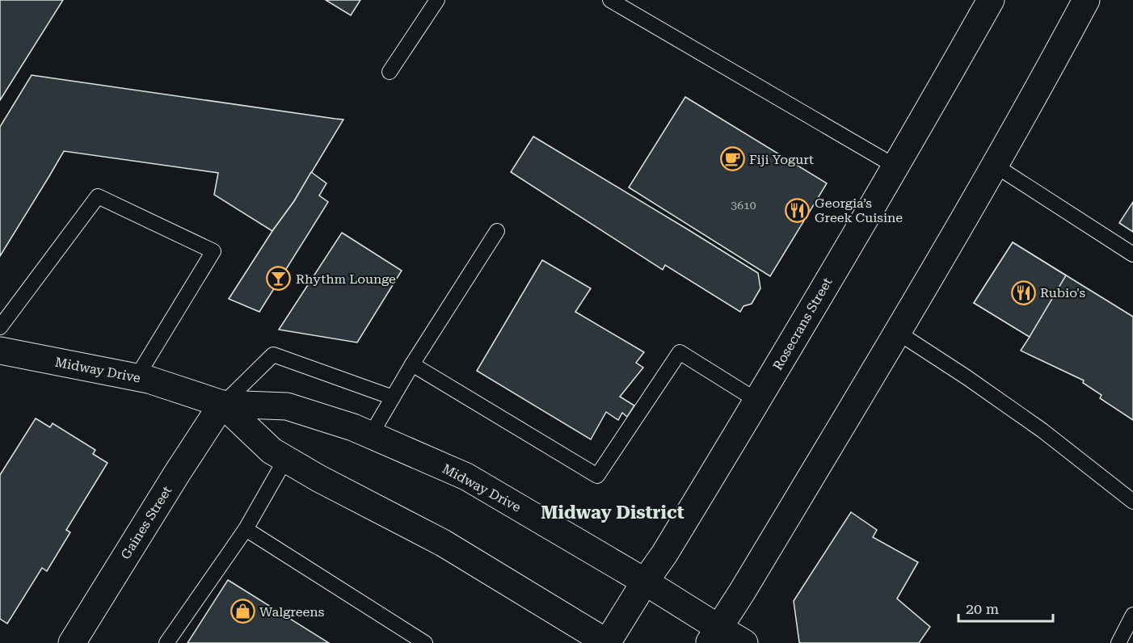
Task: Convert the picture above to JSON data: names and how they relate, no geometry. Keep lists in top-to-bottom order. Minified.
{"streets":{"main road":["Rosecrans Street","Midway Drive","Gaines Street"]},"crossings":[["Rosecrans Street","Midway Drive"],["Midway Drive","Gaines Street"]],"districts":["Midway District"],"places":{"cafe":["Fiji Yogurt"],"restaurant":["Georgia’s Greek Cuisine","Rubio's"],"bar":["Rhythm Lounge"],"shop":["Walgreens"]},"house_numbers":["3610"],"scale_bar":"20 m"}
